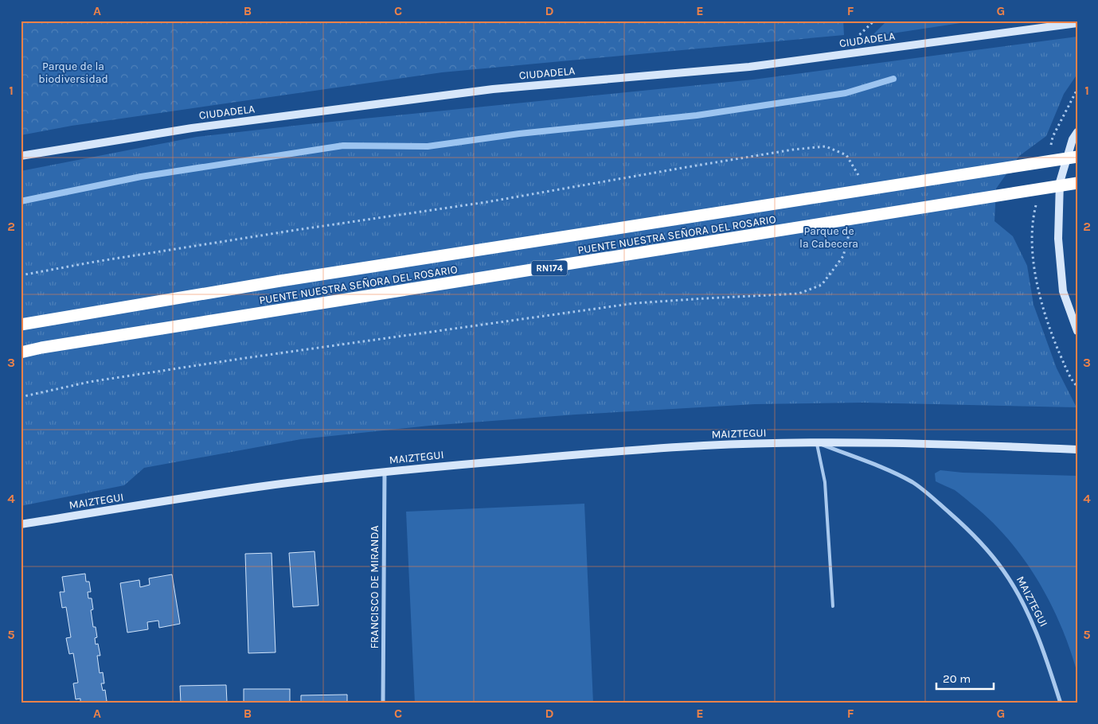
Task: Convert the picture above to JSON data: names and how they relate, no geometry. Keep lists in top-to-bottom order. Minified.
{"streets":{"highway":["PUENTE NUESTRA SEÑORA DEL ROSARIO","RN174"],"main road":["CIUDADELA","MAIZTEGUI"],"street":["FRANCISCO DE MIRANDA"]},"crossings":[["MAIZTEGUI","FRANCISCO DE MIRANDA"]],"parks":["Parque de la biodiversidad","Parque de la Cabecera"],"scale_bar":"20 m","grid":{"columns":["A","B","C","D","E","F","G"],"rows":["1","2","3","4","5"]}}
